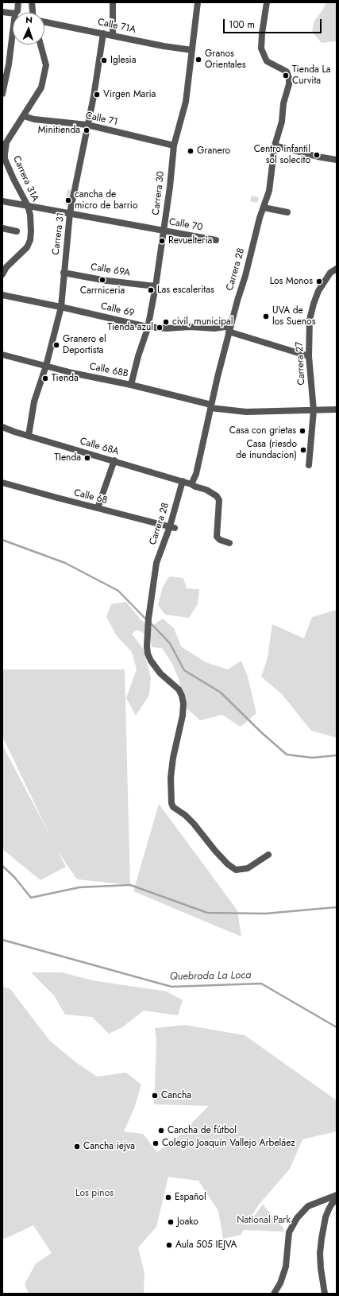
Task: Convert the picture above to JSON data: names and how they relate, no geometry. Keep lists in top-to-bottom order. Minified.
{"streets":{"street":["Calle 71A","Calle 71","Carrera 31A","Carrera 30","Calle 70","Carrera 31","Carrera 28","Calle 69A","Calle 69","Carrera 27","Calle 68B","Calle 68A","Calle 68"]},"crossings":[["Calle 71A","Carrera 30"],["Calle 71A","Carrera 31"],["Calle 71","Carrera 31A"],["Calle 71","Carrera 30"],["Calle 71","Carrera 31"],["Carrera 31A","Calle 70"],["Carrera 30","Calle 70"],["Carrera 30","Calle 69A"],["Carrera 30","Calle 69"],["Carrera 30","Calle 68B"],["Calle 70","Carrera 31"],["Carrera 31","Calle 69A"],["Carrera 31","Calle 69"],["Carrera 31","Calle 68B"],["Carrera 31","Calle 68A"],["Carrera 28","Calle 69"],["Carrera 28","Calle 68B"],["Carrera 28","Calle 68A"],["Carrera 28","Calle 68"],["Calle 69","Carrera 27"],["Carrera 27","Calle 68B"]],"water":["Quebrada La Loca"],"parks":["Los pinos","National Park"],"places":["Granos Orientales","Iglesia","Tienda La Curvita","Virgen Maria","Minitienda","Granero","Centro infantil sol solecito","cancha de micro de barrio","Revuelteria","Carrniceria","Los Monos","Las escaleritas","UVA de los Suenos","civil, municipal","Tienda azul","Granero el Deportista","Tienda","Casa con grietas","Casa (riesdo de inundacion)","TIenda","Cancha","Cancha de fútbol","Colegio Joaquín Vallejo Arbeláez","Cancha iejva","Español","Joako","Aula 505 IEJVA"],"scale_bar":"100 m","north":"top"}
